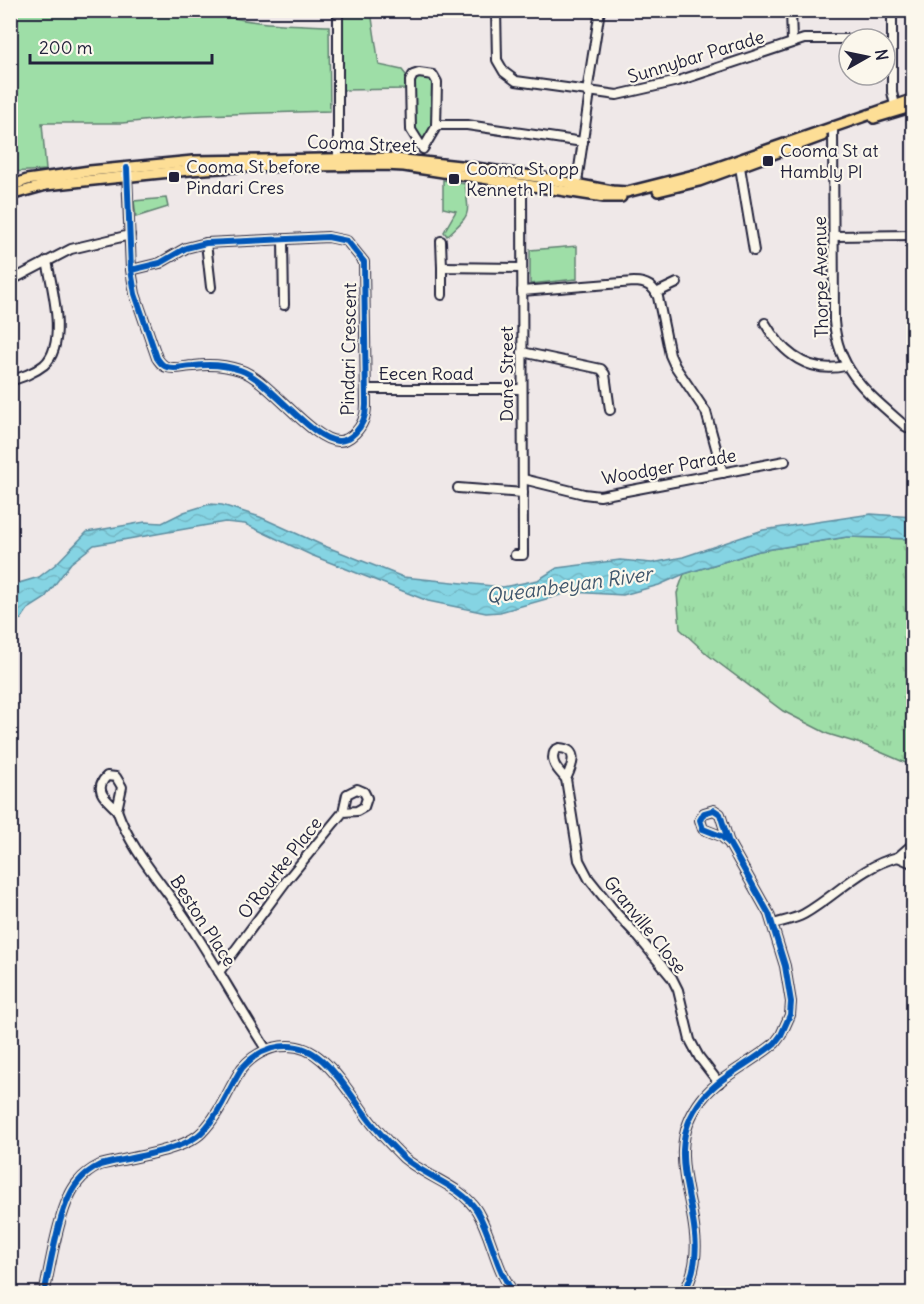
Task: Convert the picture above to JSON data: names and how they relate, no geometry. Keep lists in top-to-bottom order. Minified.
{"streets":{"main road":["Cooma Street"],"street":["Sunnybar Parade","Thorpe Avenue","Pindari Crescent","Eecen Road","Dane Street","Woodger Parade","O'Rourke Place","Beston Place","Granville Close"]},"crossings":[["Cooma Street","Thorpe Avenue"],["Cooma Street","Pindari Crescent"],["Cooma Street","Dane Street"],["Pindari Crescent","Eecen Road"],["Eecen Road","Dane Street"],["Dane Street","Woodger Parade"],["O'Rourke Place","Beston Place"]],"water":["Queanbeyan River"],"places":{"transit":["Cooma St at Hambly Pl","Cooma St before Pindari Cres","Cooma St opp Kenneth Pl"]},"scale_bar":"200 m","north":"right"}
